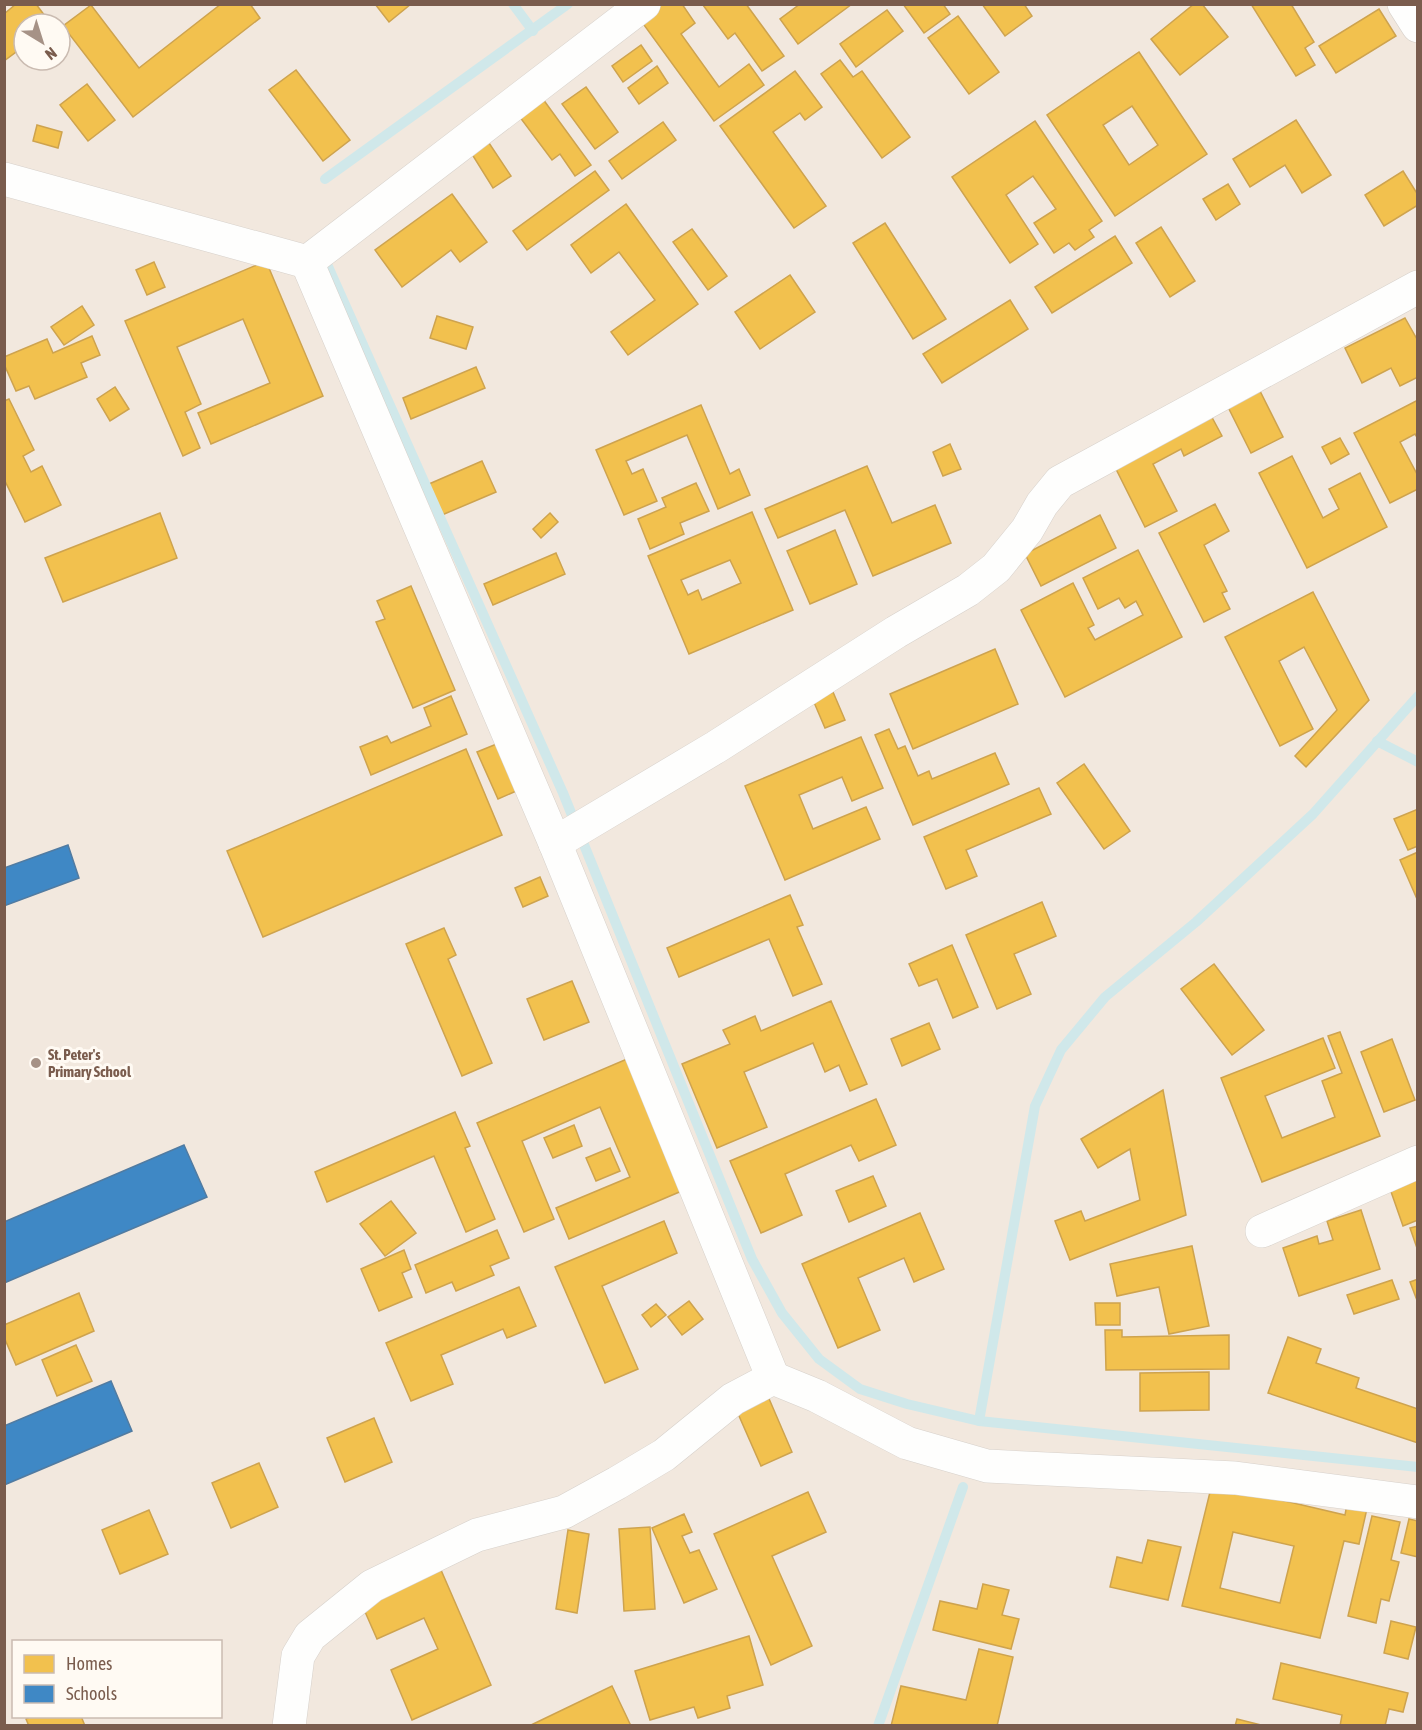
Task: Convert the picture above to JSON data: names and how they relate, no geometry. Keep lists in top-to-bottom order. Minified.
{"places":["St. Peter's Primary School"],"legend":["Homes","Schools"],"north":"bottom right"}
